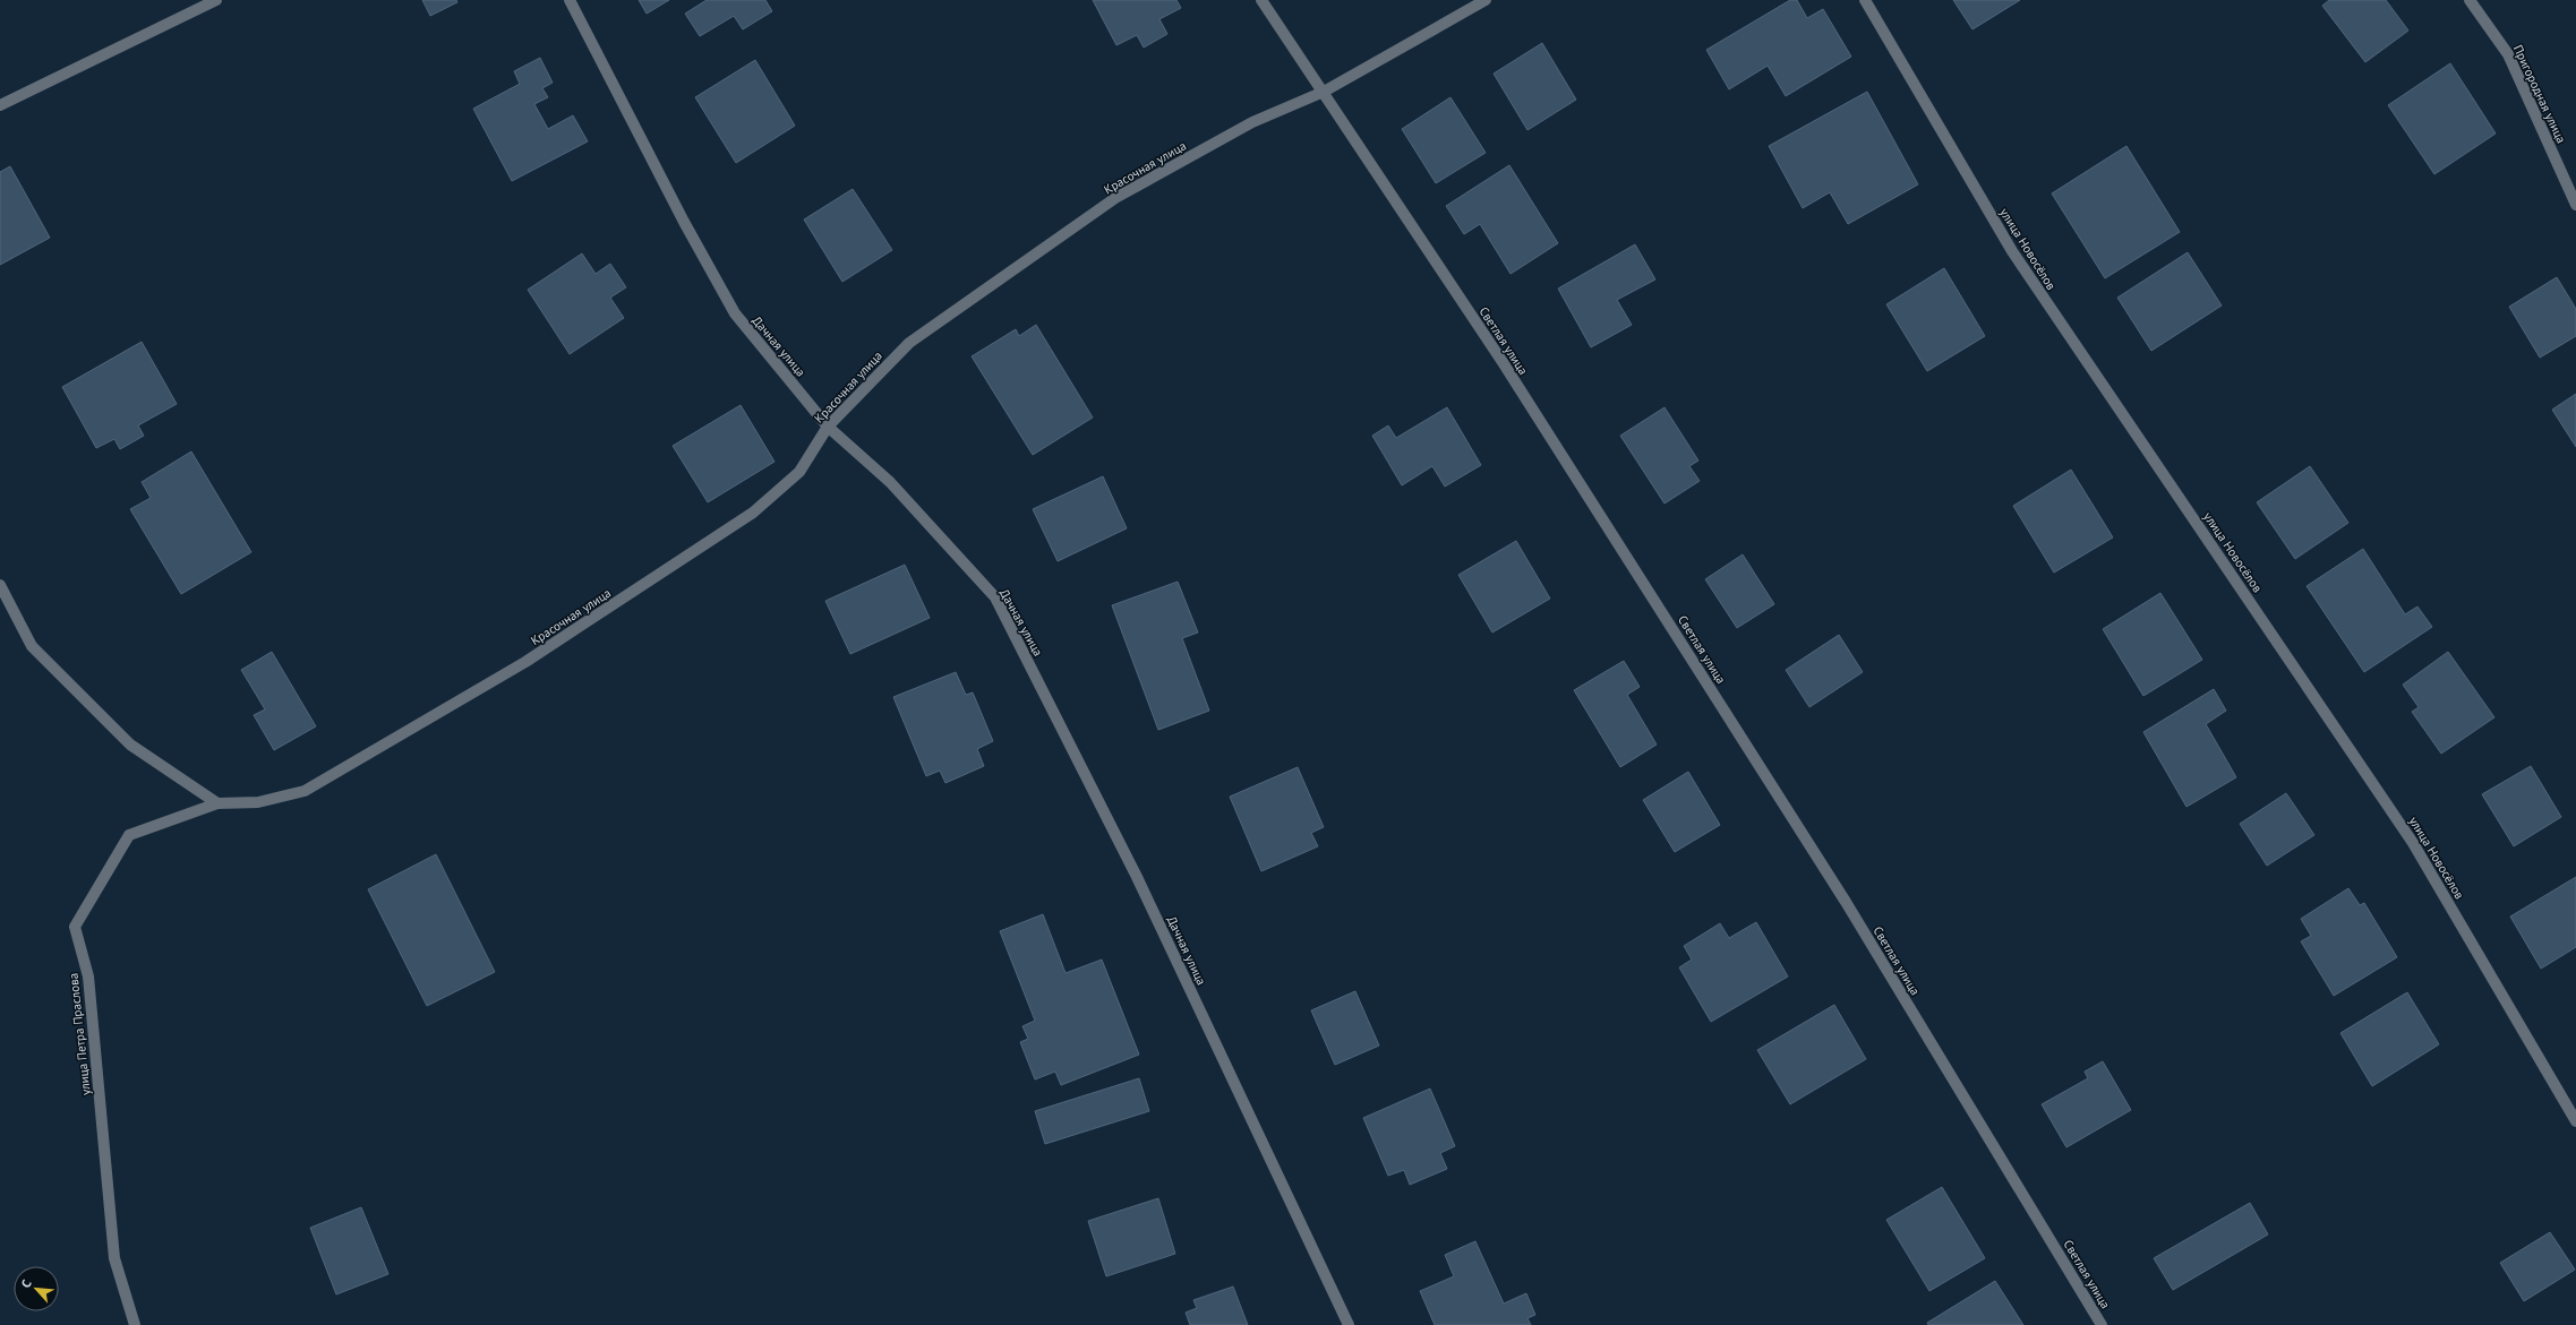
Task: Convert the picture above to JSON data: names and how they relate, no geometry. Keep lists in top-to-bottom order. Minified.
{"streets":{"street":["Пригородная улица","Красочная улица","улица Новосёлов","Светлая улица","Дачная улица","улица Петра Праслова"]},"crossings":[["Красочная улица","Светлая улица"],["Красочная улица","Дачная улица"],["Красочная улица","улица Петра Праслова"]],"north":"top left"}
